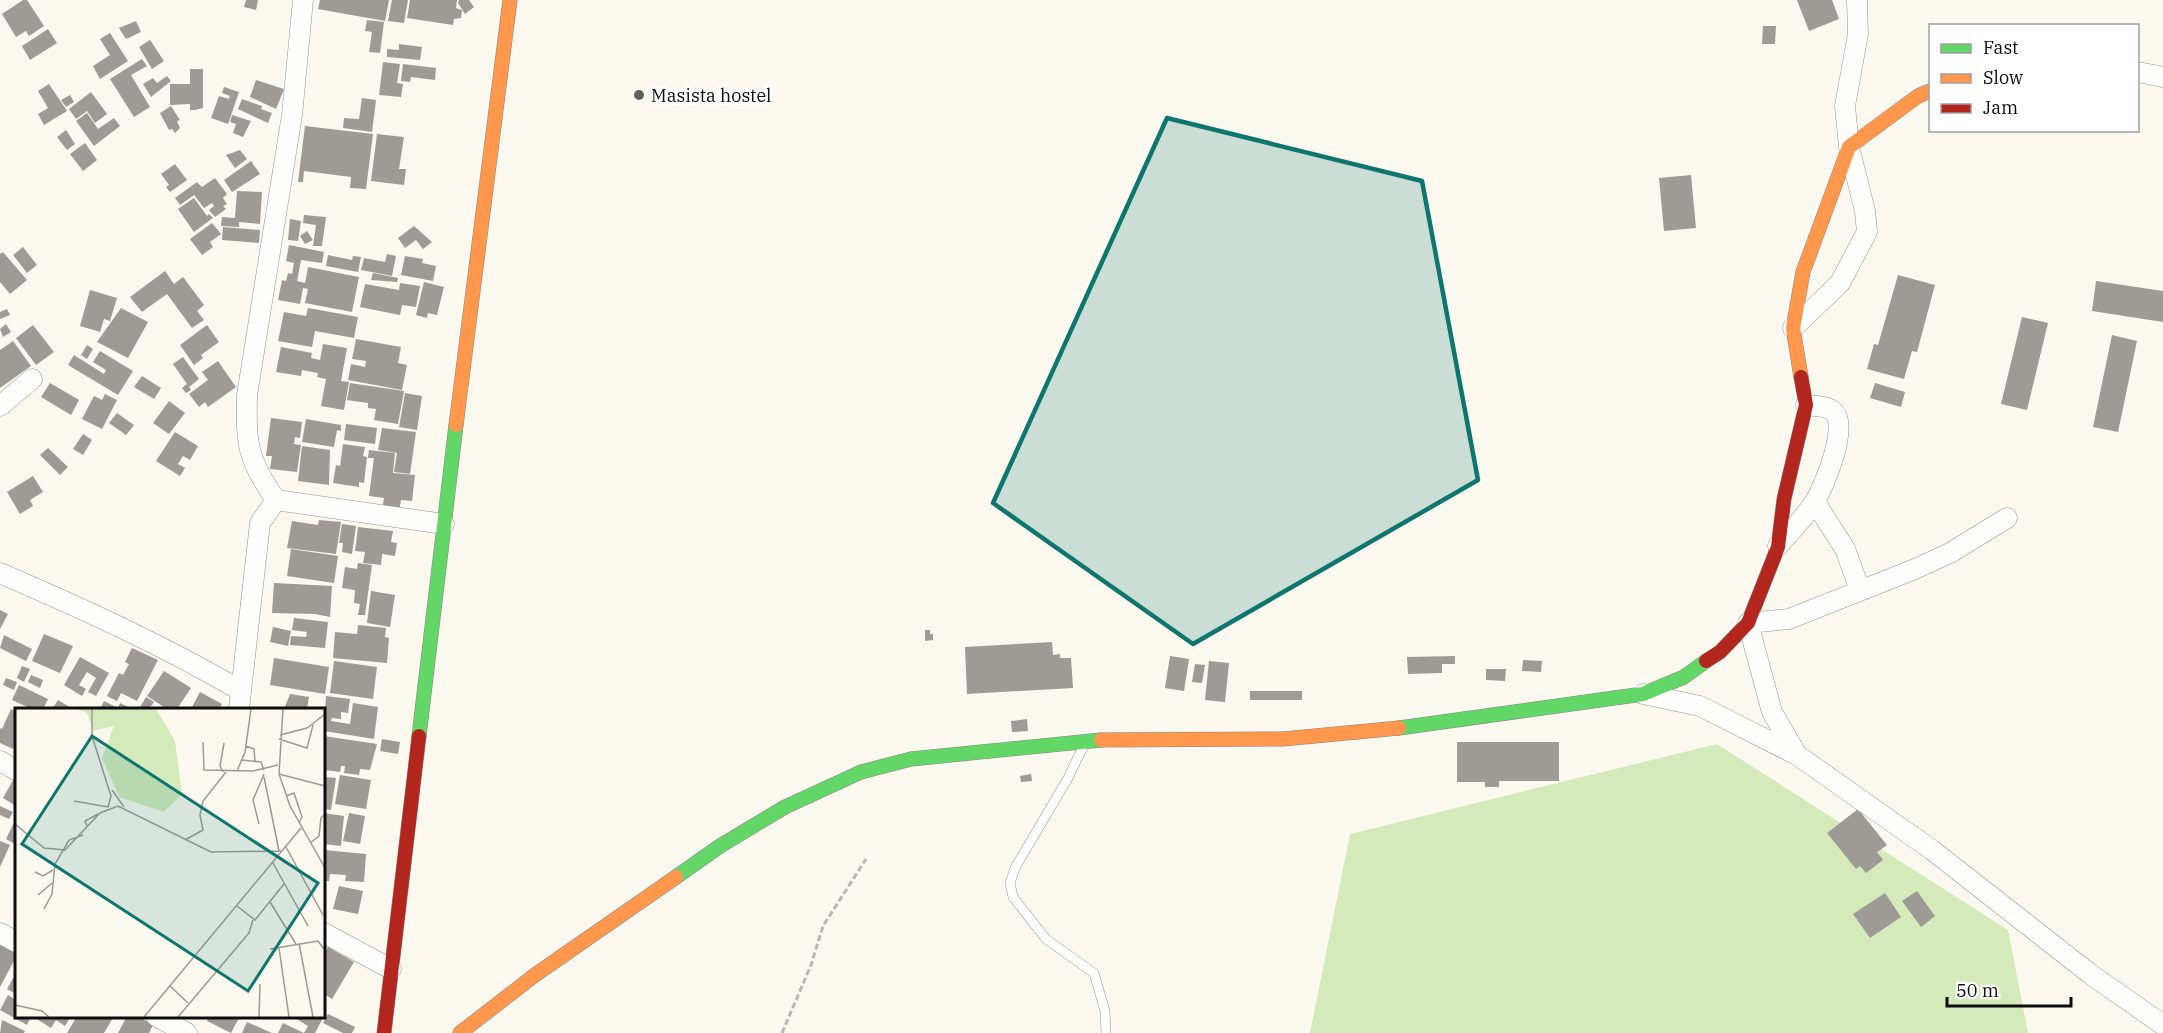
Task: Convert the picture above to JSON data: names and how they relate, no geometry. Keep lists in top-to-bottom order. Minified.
{"places":["Masista hostel"],"legend":["Fast","Slow","Jam"],"scale_bar":"50 m"}
